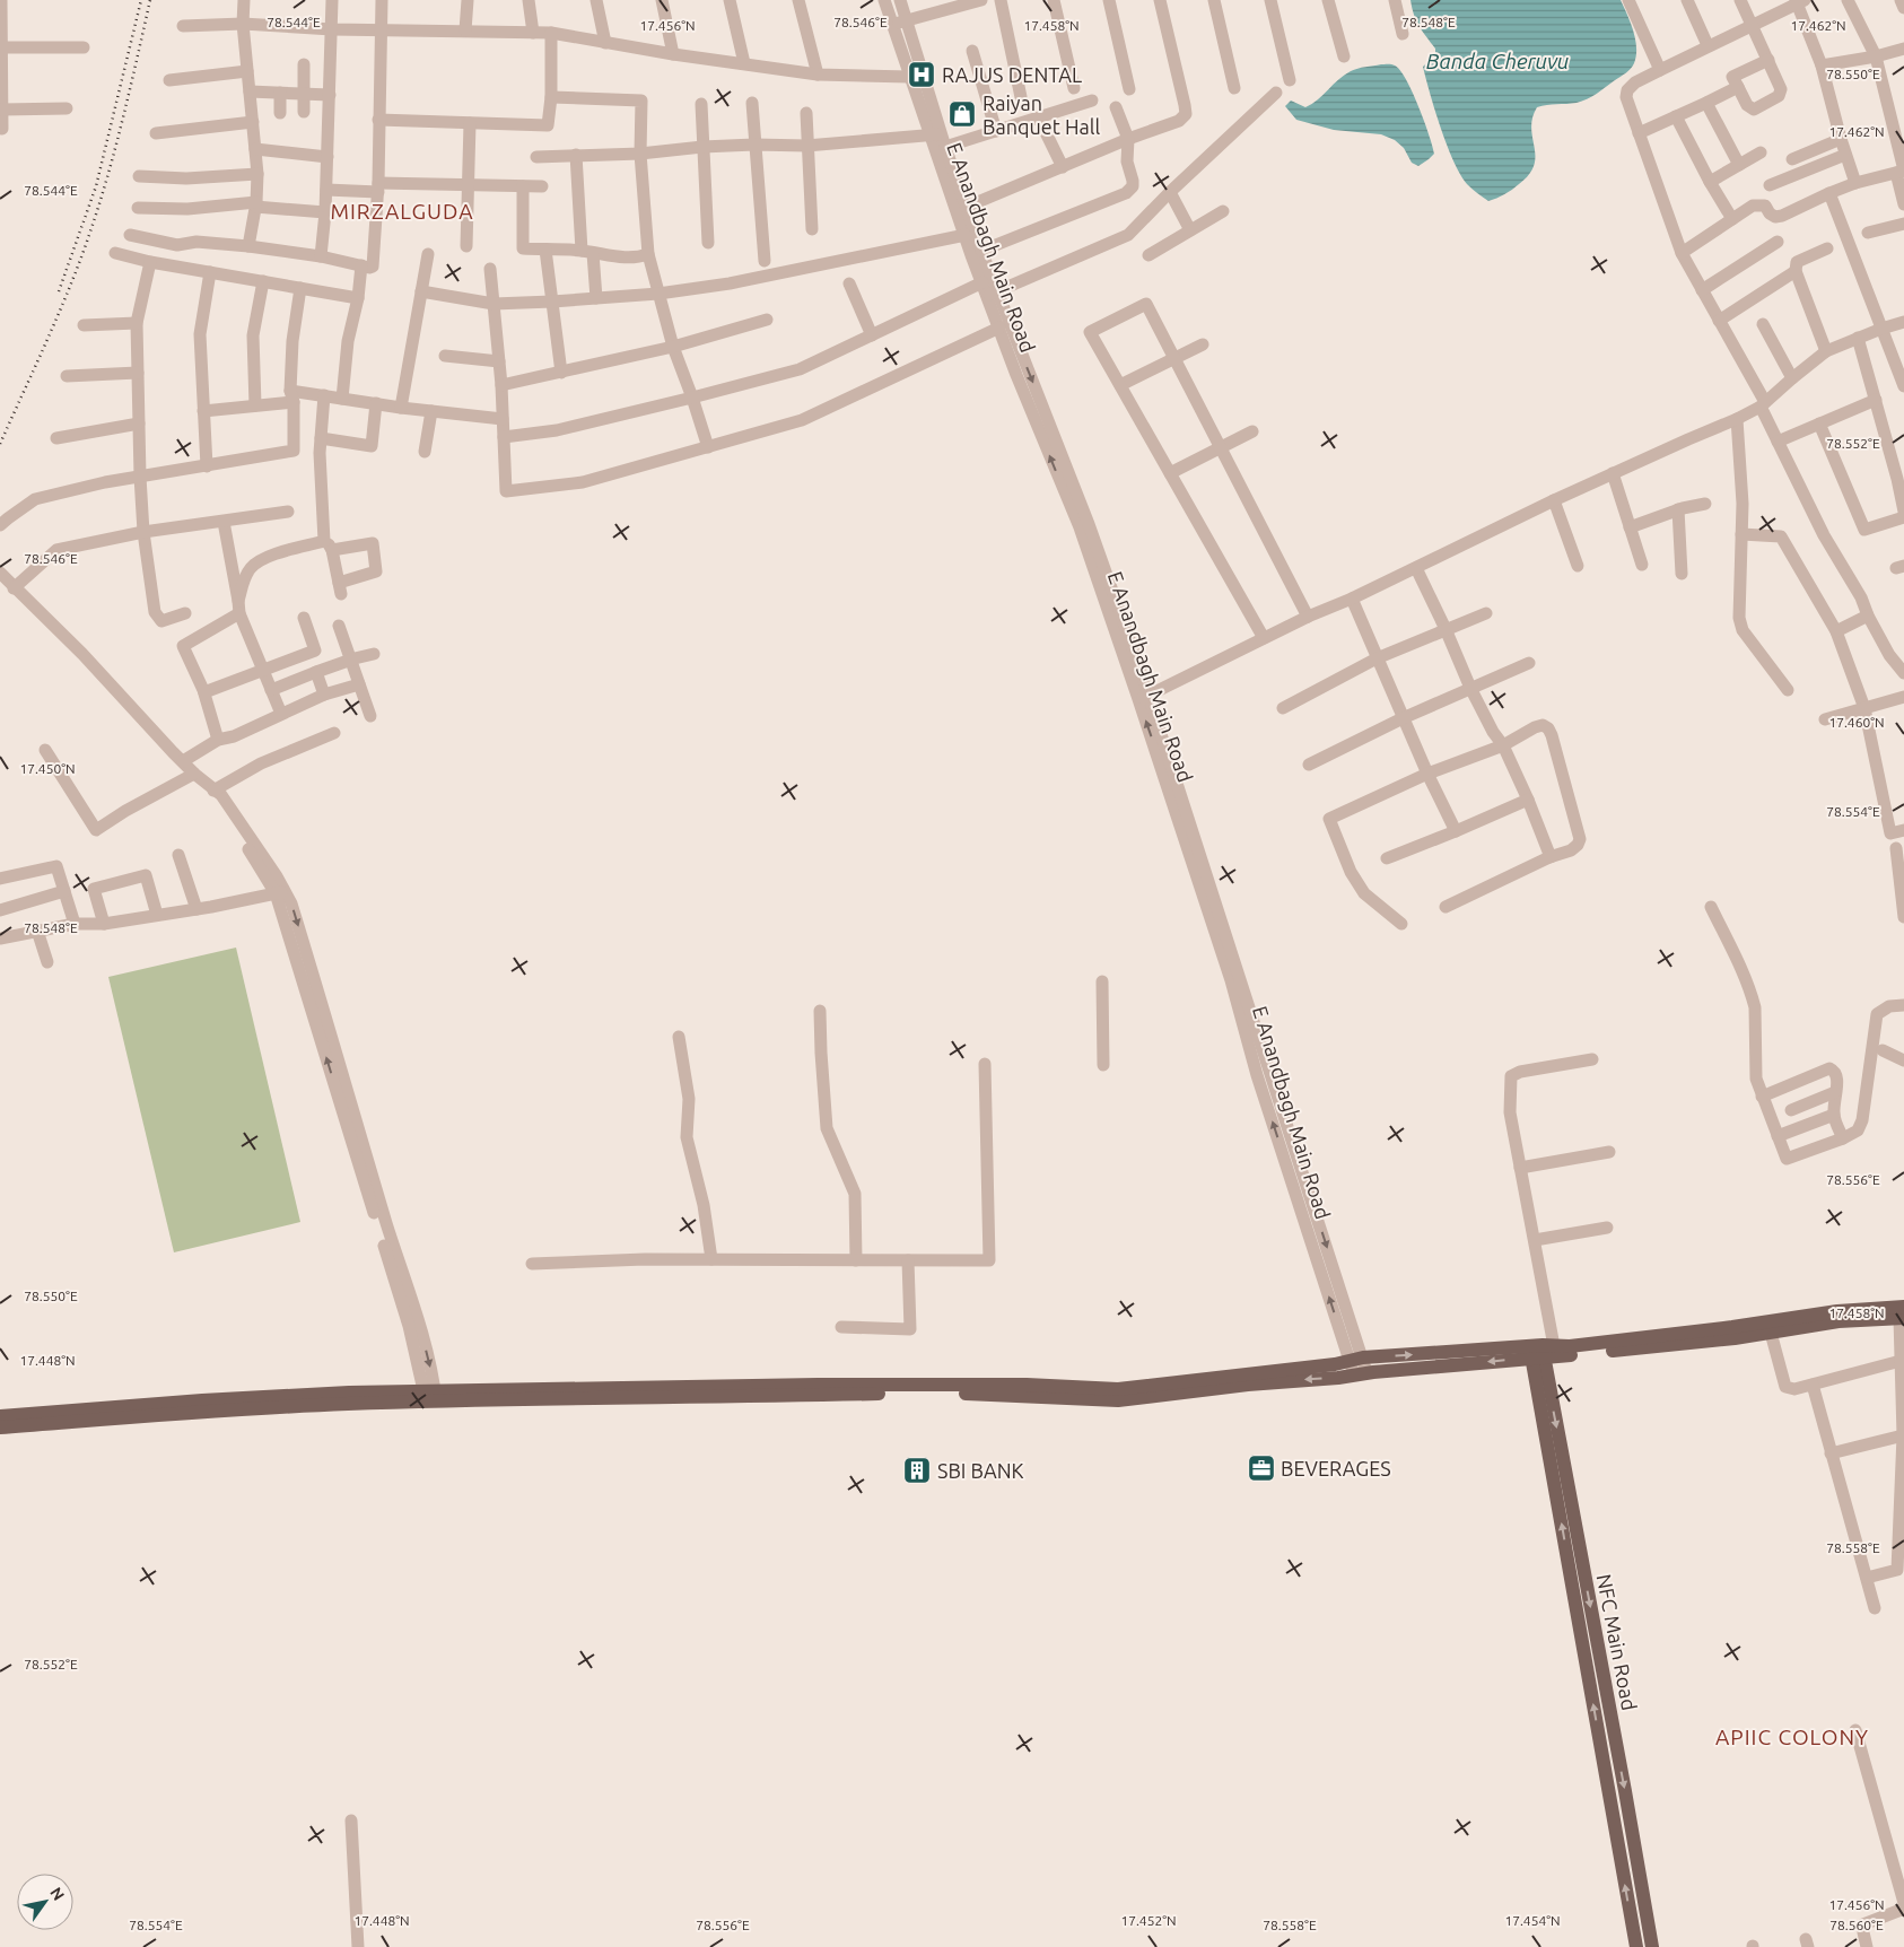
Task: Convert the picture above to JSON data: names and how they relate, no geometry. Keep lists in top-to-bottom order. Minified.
{"streets":{"main road":["NFC Main Road"],"street":["E Anandbagh Main Road"]},"districts":["MIRZALGUDA","APIIC COLONY"],"water":["Banda Cheruvu"],"places":{"hospital":["RAJUS DENTAL"],"shop":["Raiyan Banquet Hall"],"office":["BEVERAGES"],"building":["SBI BANK"]},"north":"top right","coordinates":["78.544°E","78.546°E","78.548°E","17.456°N","17.458°N","17.462°N","78.550°E","78.552°E","17.460°N","17.450°N","78.554°E","78.556°E","17.448°N","78.558°E","17.452°N","17.454°N","78.560°E"]}
